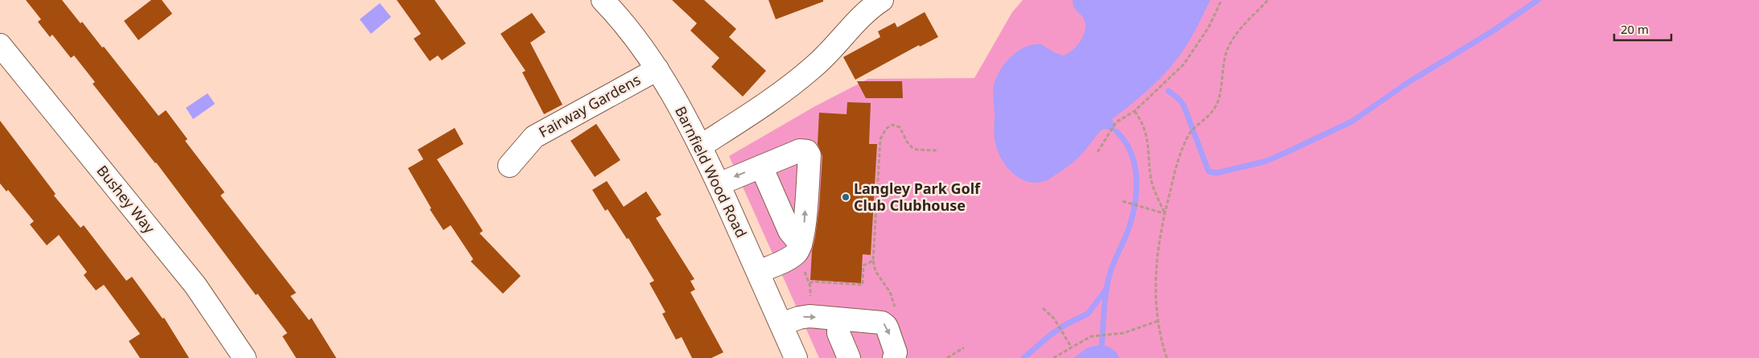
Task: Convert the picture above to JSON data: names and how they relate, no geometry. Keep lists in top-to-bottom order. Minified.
{"streets":{"street":["Fairway Gardens","Barnfield Wood Road","Bushey Way"]},"crossings":[["Fairway Gardens","Barnfield Wood Road"]],"places":["Langley Park Golf Club Clubhouse"],"scale_bar":"20 m"}
